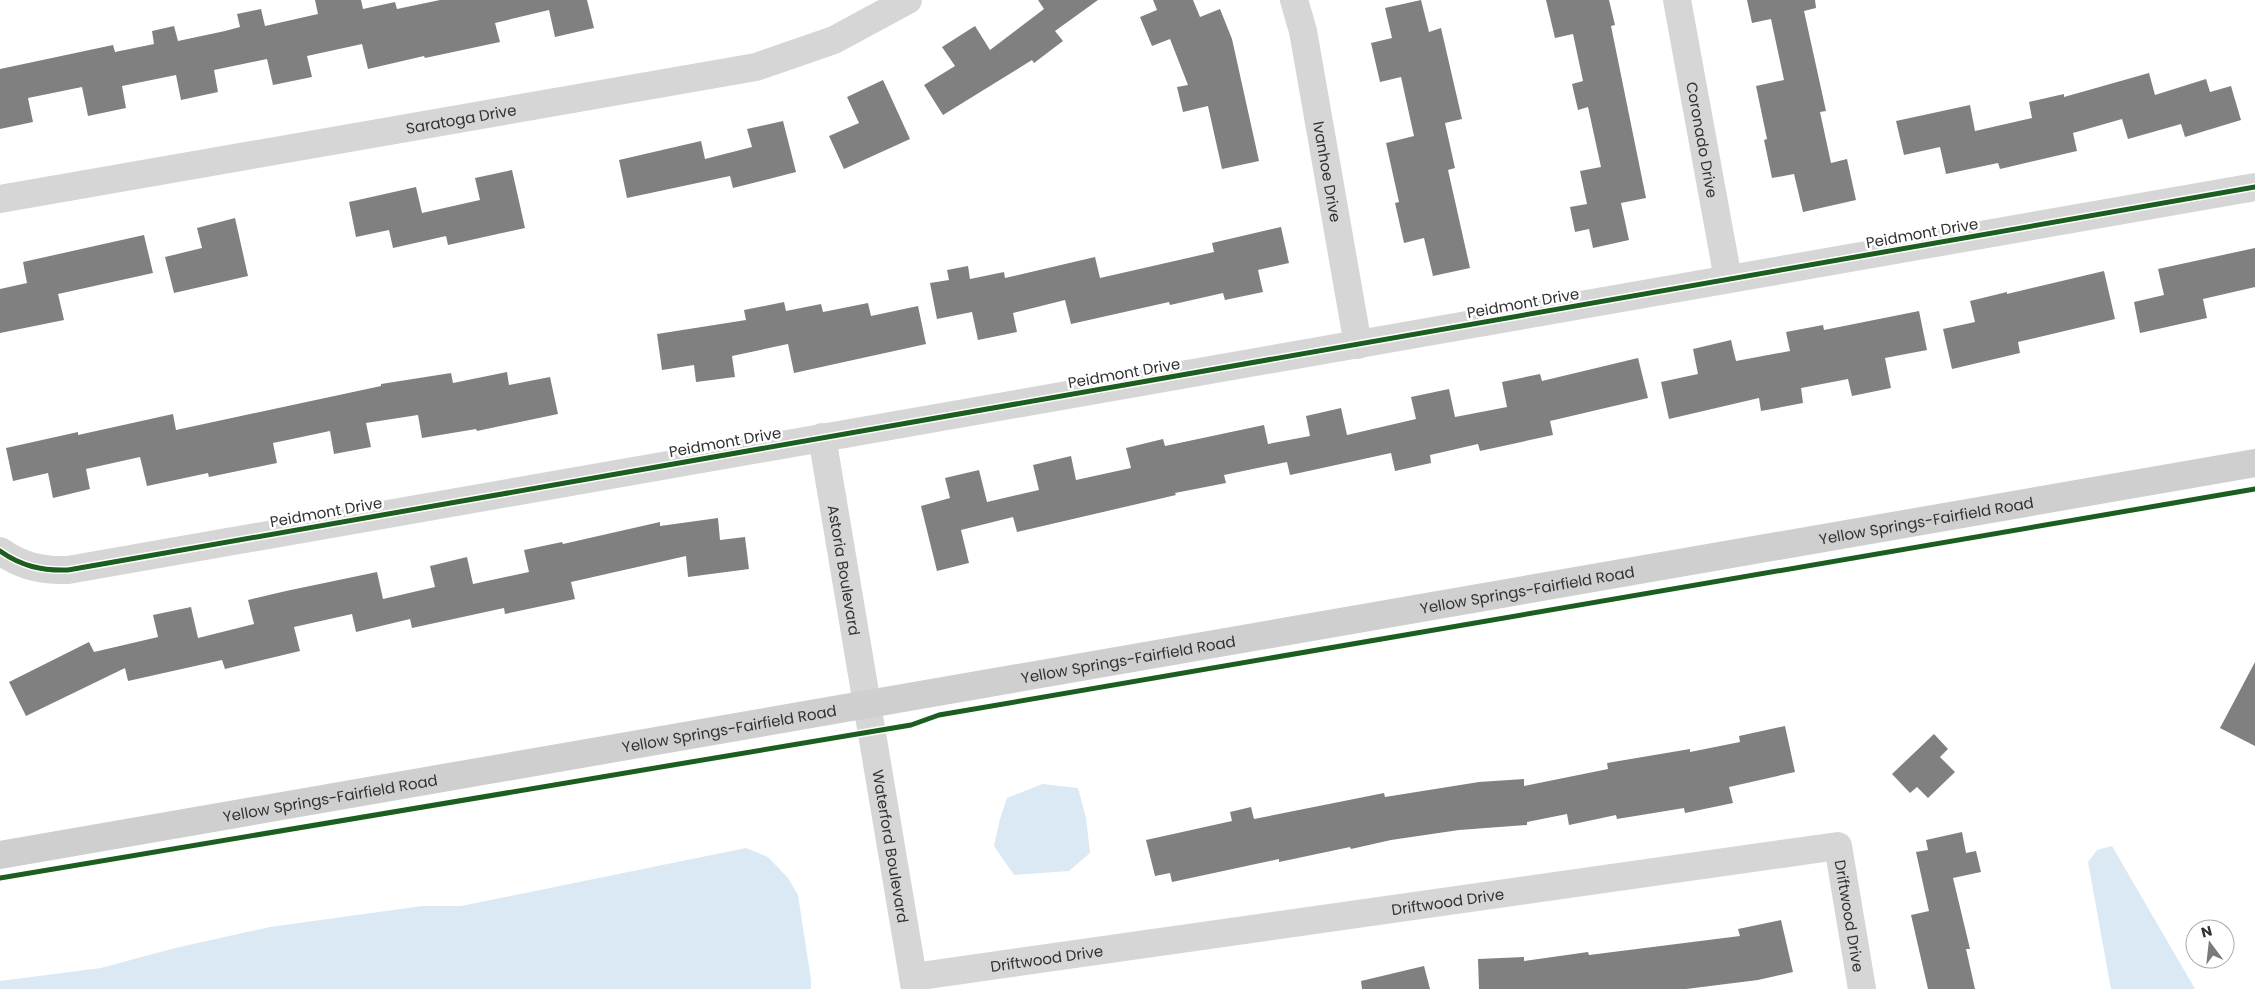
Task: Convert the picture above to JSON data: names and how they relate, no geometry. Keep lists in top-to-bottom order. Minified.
{"streets":{"main road":["Yellow Springs-Fairfield Road"],"street":["Saratoga Drive","Coronado Drive","Ivanhoe Drive","Peidmont Drive","Astoria Boulevard","Waterford Boulevard","Driftwood Drive"]},"crossings":[["Coronado Drive","Peidmont Drive"],["Ivanhoe Drive","Peidmont Drive"],["Peidmont Drive","Astoria Boulevard"],["Yellow Springs-Fairfield Road","Astoria Boulevard"],["Yellow Springs-Fairfield Road","Waterford Boulevard"],["Astoria Boulevard","Waterford Boulevard"],["Waterford Boulevard","Driftwood Drive"]],"north":"top"}
